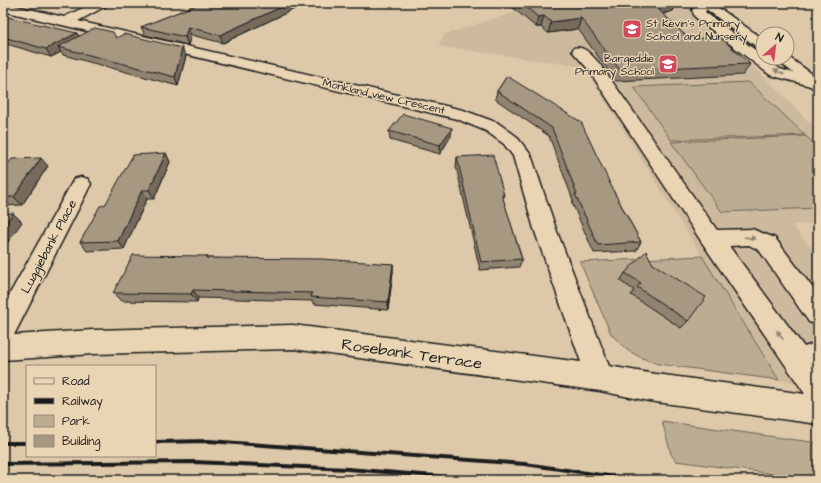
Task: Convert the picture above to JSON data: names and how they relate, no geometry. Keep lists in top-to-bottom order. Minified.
{"streets":{"street":["Monkland view Crescent","Luggiebank Place","Rosebank Terrace"]},"crossings":[["Monkland view Crescent","Rosebank Terrace"]],"places":{"school or university":["St Kevin's Primary School and Nursery","Bargeddie Primary School"]},"legend":["Road","Railway","Park","Building"],"north":"top right"}
